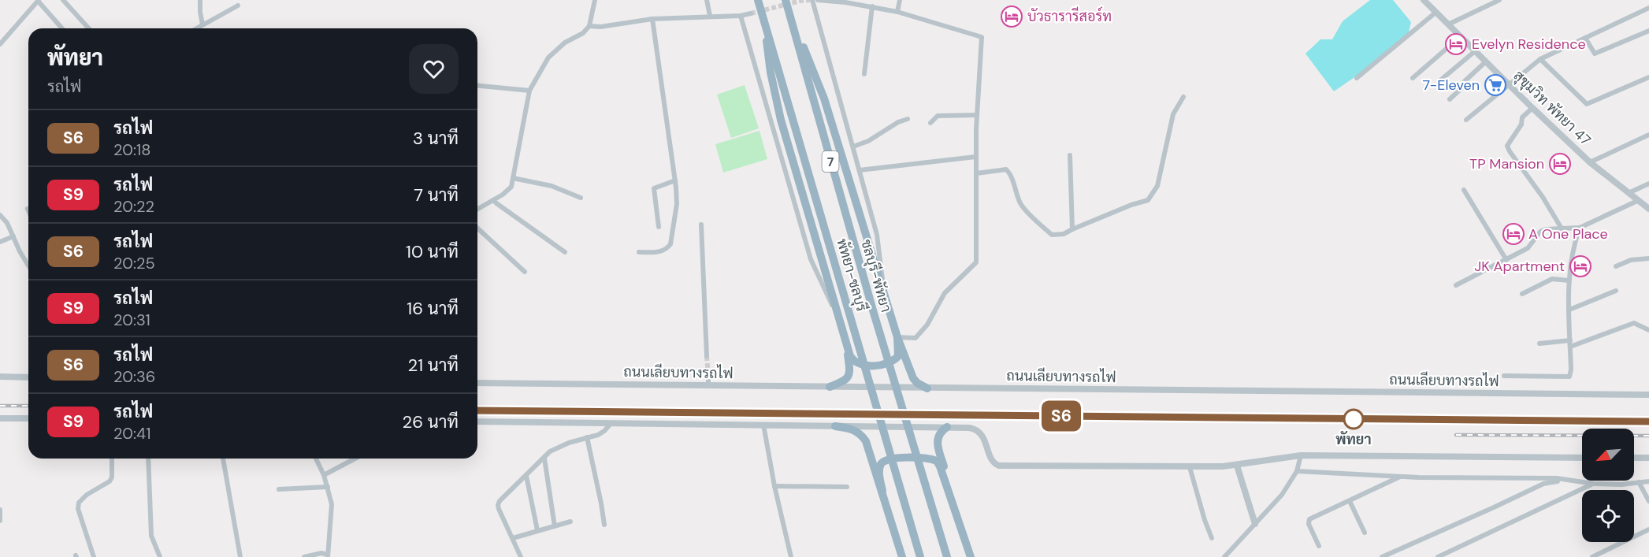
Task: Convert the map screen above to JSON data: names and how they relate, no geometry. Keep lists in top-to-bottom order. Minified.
{"streets":{"highway":["7","พัทยา-ชลบุรี","ชลบุรี-พัทยา"],"street":["สุขุมวิท พัทยา 47","ถนนเลียบทางรถไฟ"]},"places":{"hotel":["บัวธารารีสอร์ท","Evelyn Residence","TP Mansion","A One Place","JK Apartment"],"supermarket":["7-Eleven"],"other":["พัทยา"]},"north":"bottom left","page":{"on_map":"S6","heading":["พัทยา","รถไฟ"],"list":[{"mark":"S6","name":"รถไฟ","note":"20:18","value":"3 นาที"},{"mark":"S9","name":"รถไฟ","note":"20:22","value":"7 นาที"},{"mark":"S6","name":"รถไฟ","note":"20:25","value":"10 นาที"},{"mark":"S9","name":"รถไฟ","note":"20:31","value":"16 นาที"},{"mark":"S6","name":"รถไฟ","note":"20:36","value":"21 นาที"},{"mark":"S9","name":"รถไฟ","note":"20:41","value":"26 นาที"}]}}
